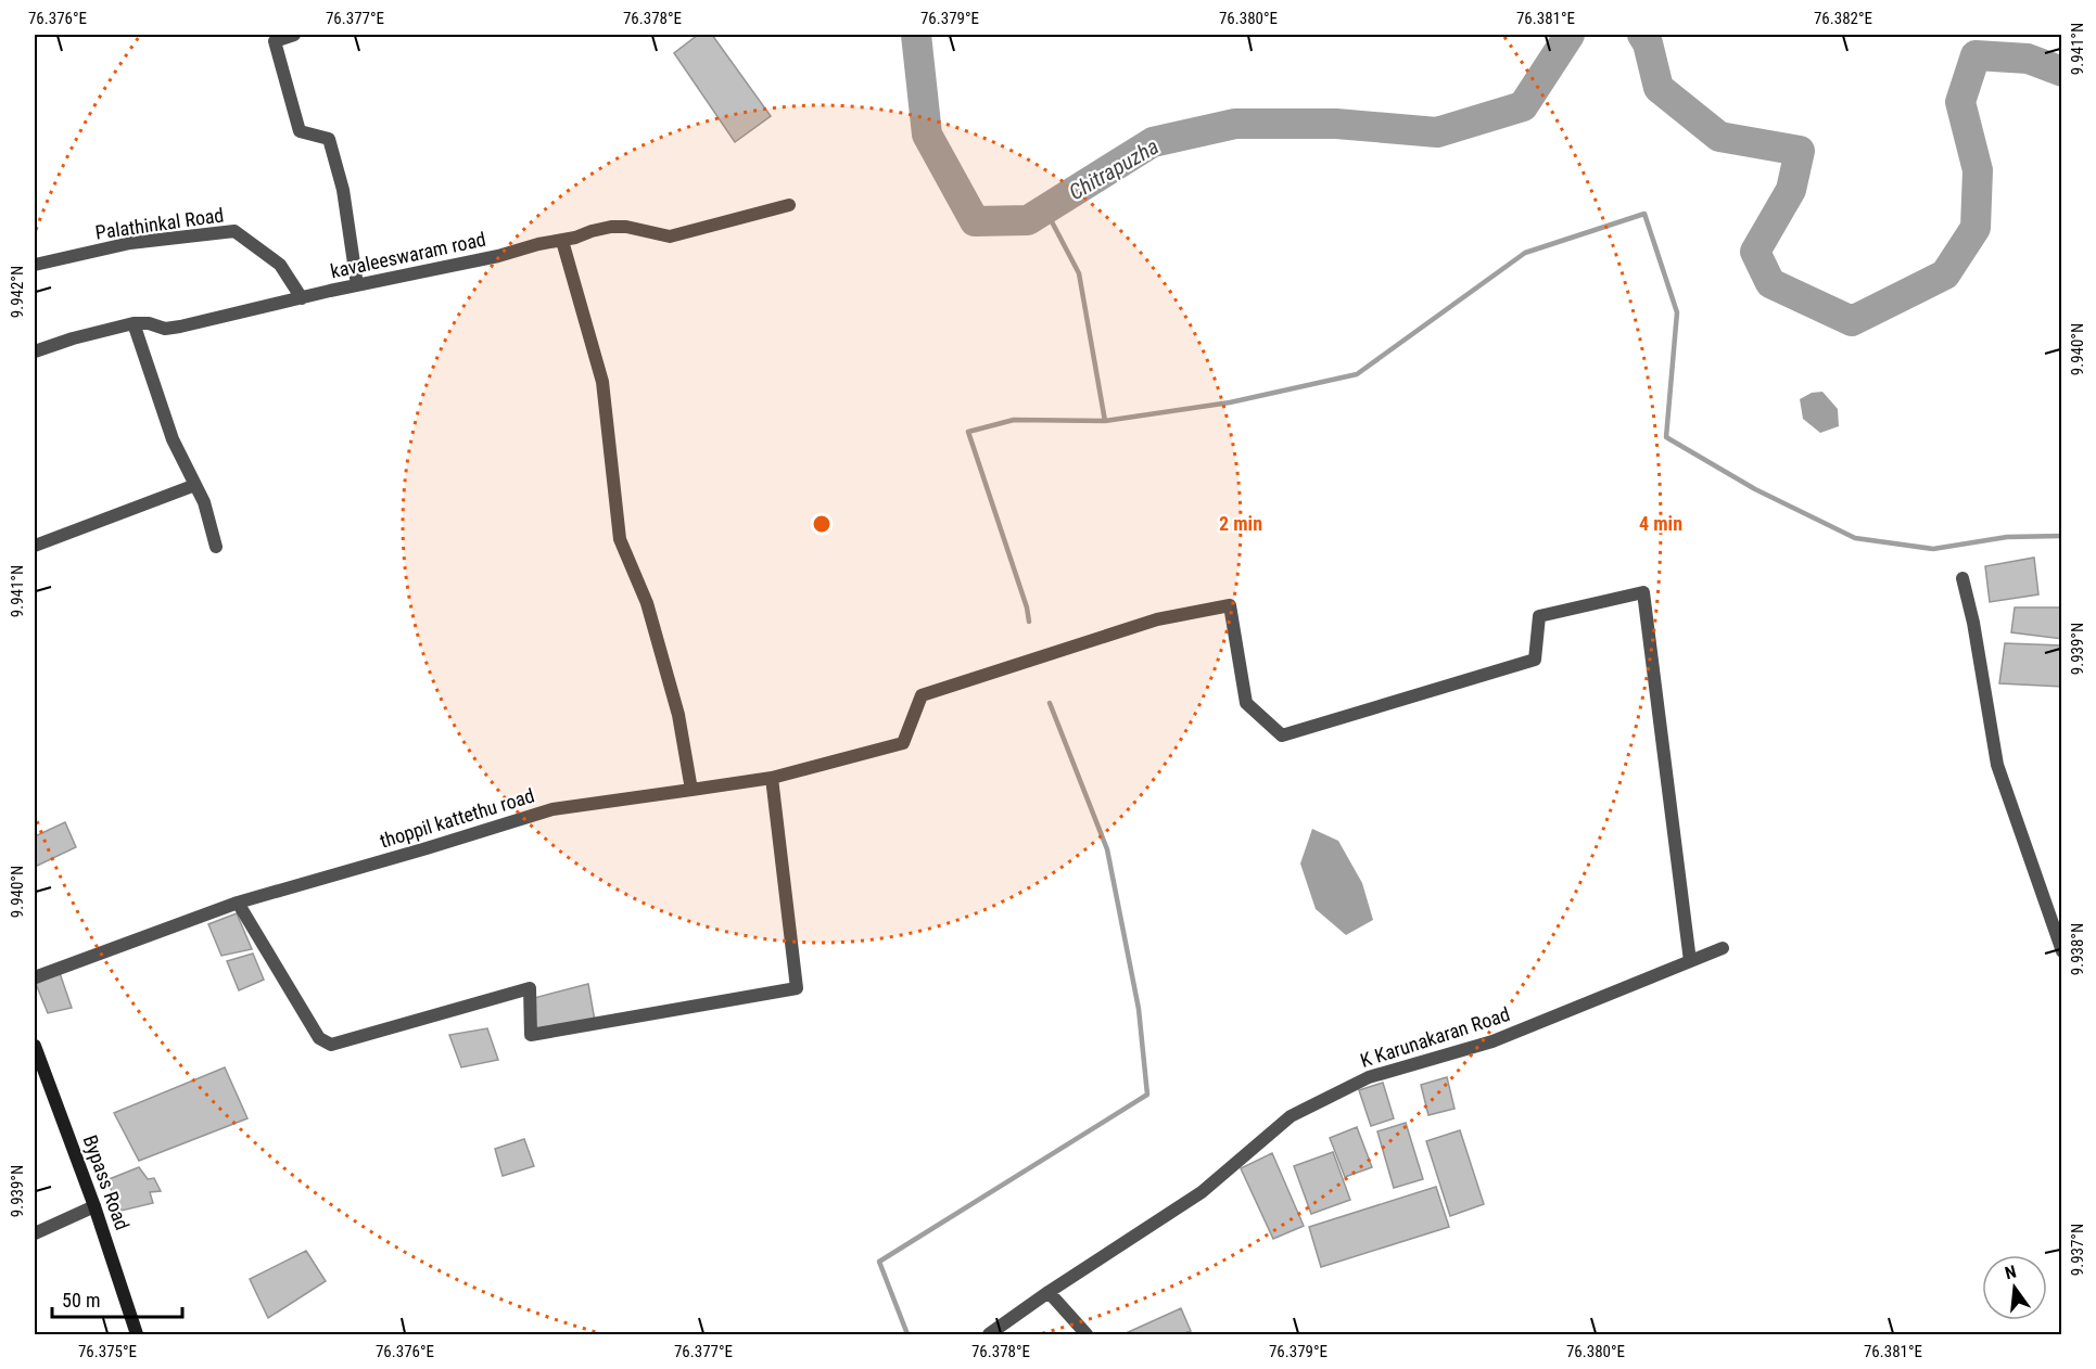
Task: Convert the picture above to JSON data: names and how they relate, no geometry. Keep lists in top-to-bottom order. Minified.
{"streets":{"main road":["Bypass Road"],"street":["Palathinkal Road","kavaleeswaram road","thoppil kattethu road","K Karunakaran Road"]},"crossings":[["Palathinkal Road","kavaleeswaram road"],["thoppil kattethu road","K Karunakaran Road"]],"water":["Chitrapuzha"],"scale_bar":"50 m","north":"top","coordinates":["76.376°E","76.377°E","76.378°E","76.379°E","76.380°E","76.381°E","76.382°E","9.941°N","9.942°N","9.940°N","9.939°N","9.938°N","9.937°N","76.375°E"],"rings":["2 min","4 min"]}
